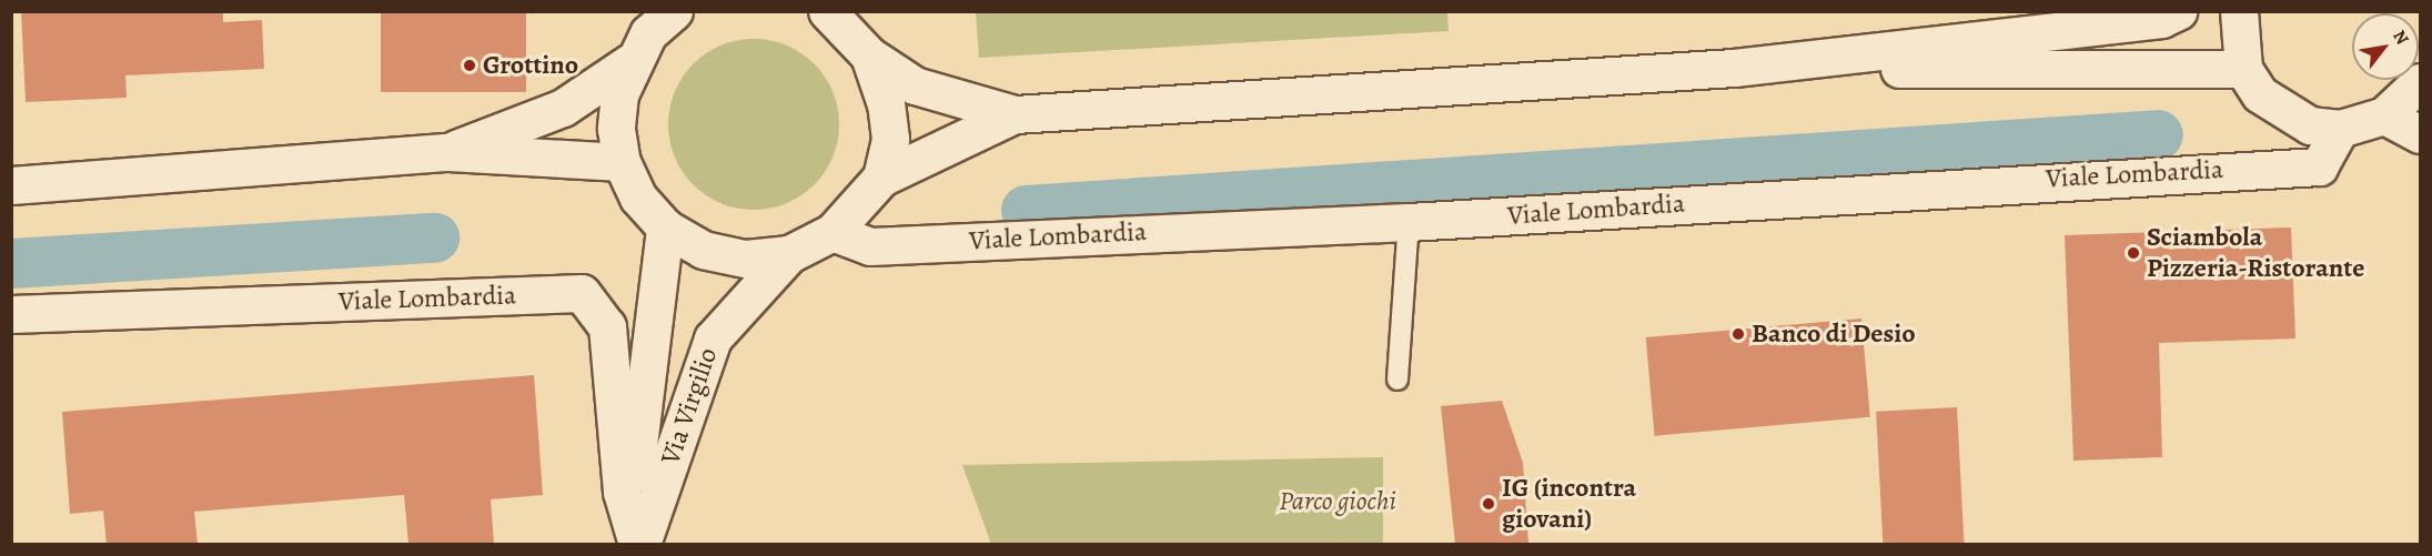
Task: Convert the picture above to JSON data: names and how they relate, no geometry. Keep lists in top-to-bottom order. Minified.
{"streets":{"main road":["Viale Lombardia","Via Virgilio"]},"crossings":[["Viale Lombardia","Via Virgilio"]],"parks":["Parco giochi"],"places":["Grottino","Sciambola Pizzeria-Ristorante","Banco di Desio","IG (incontra giovani)"],"north":"top right"}
